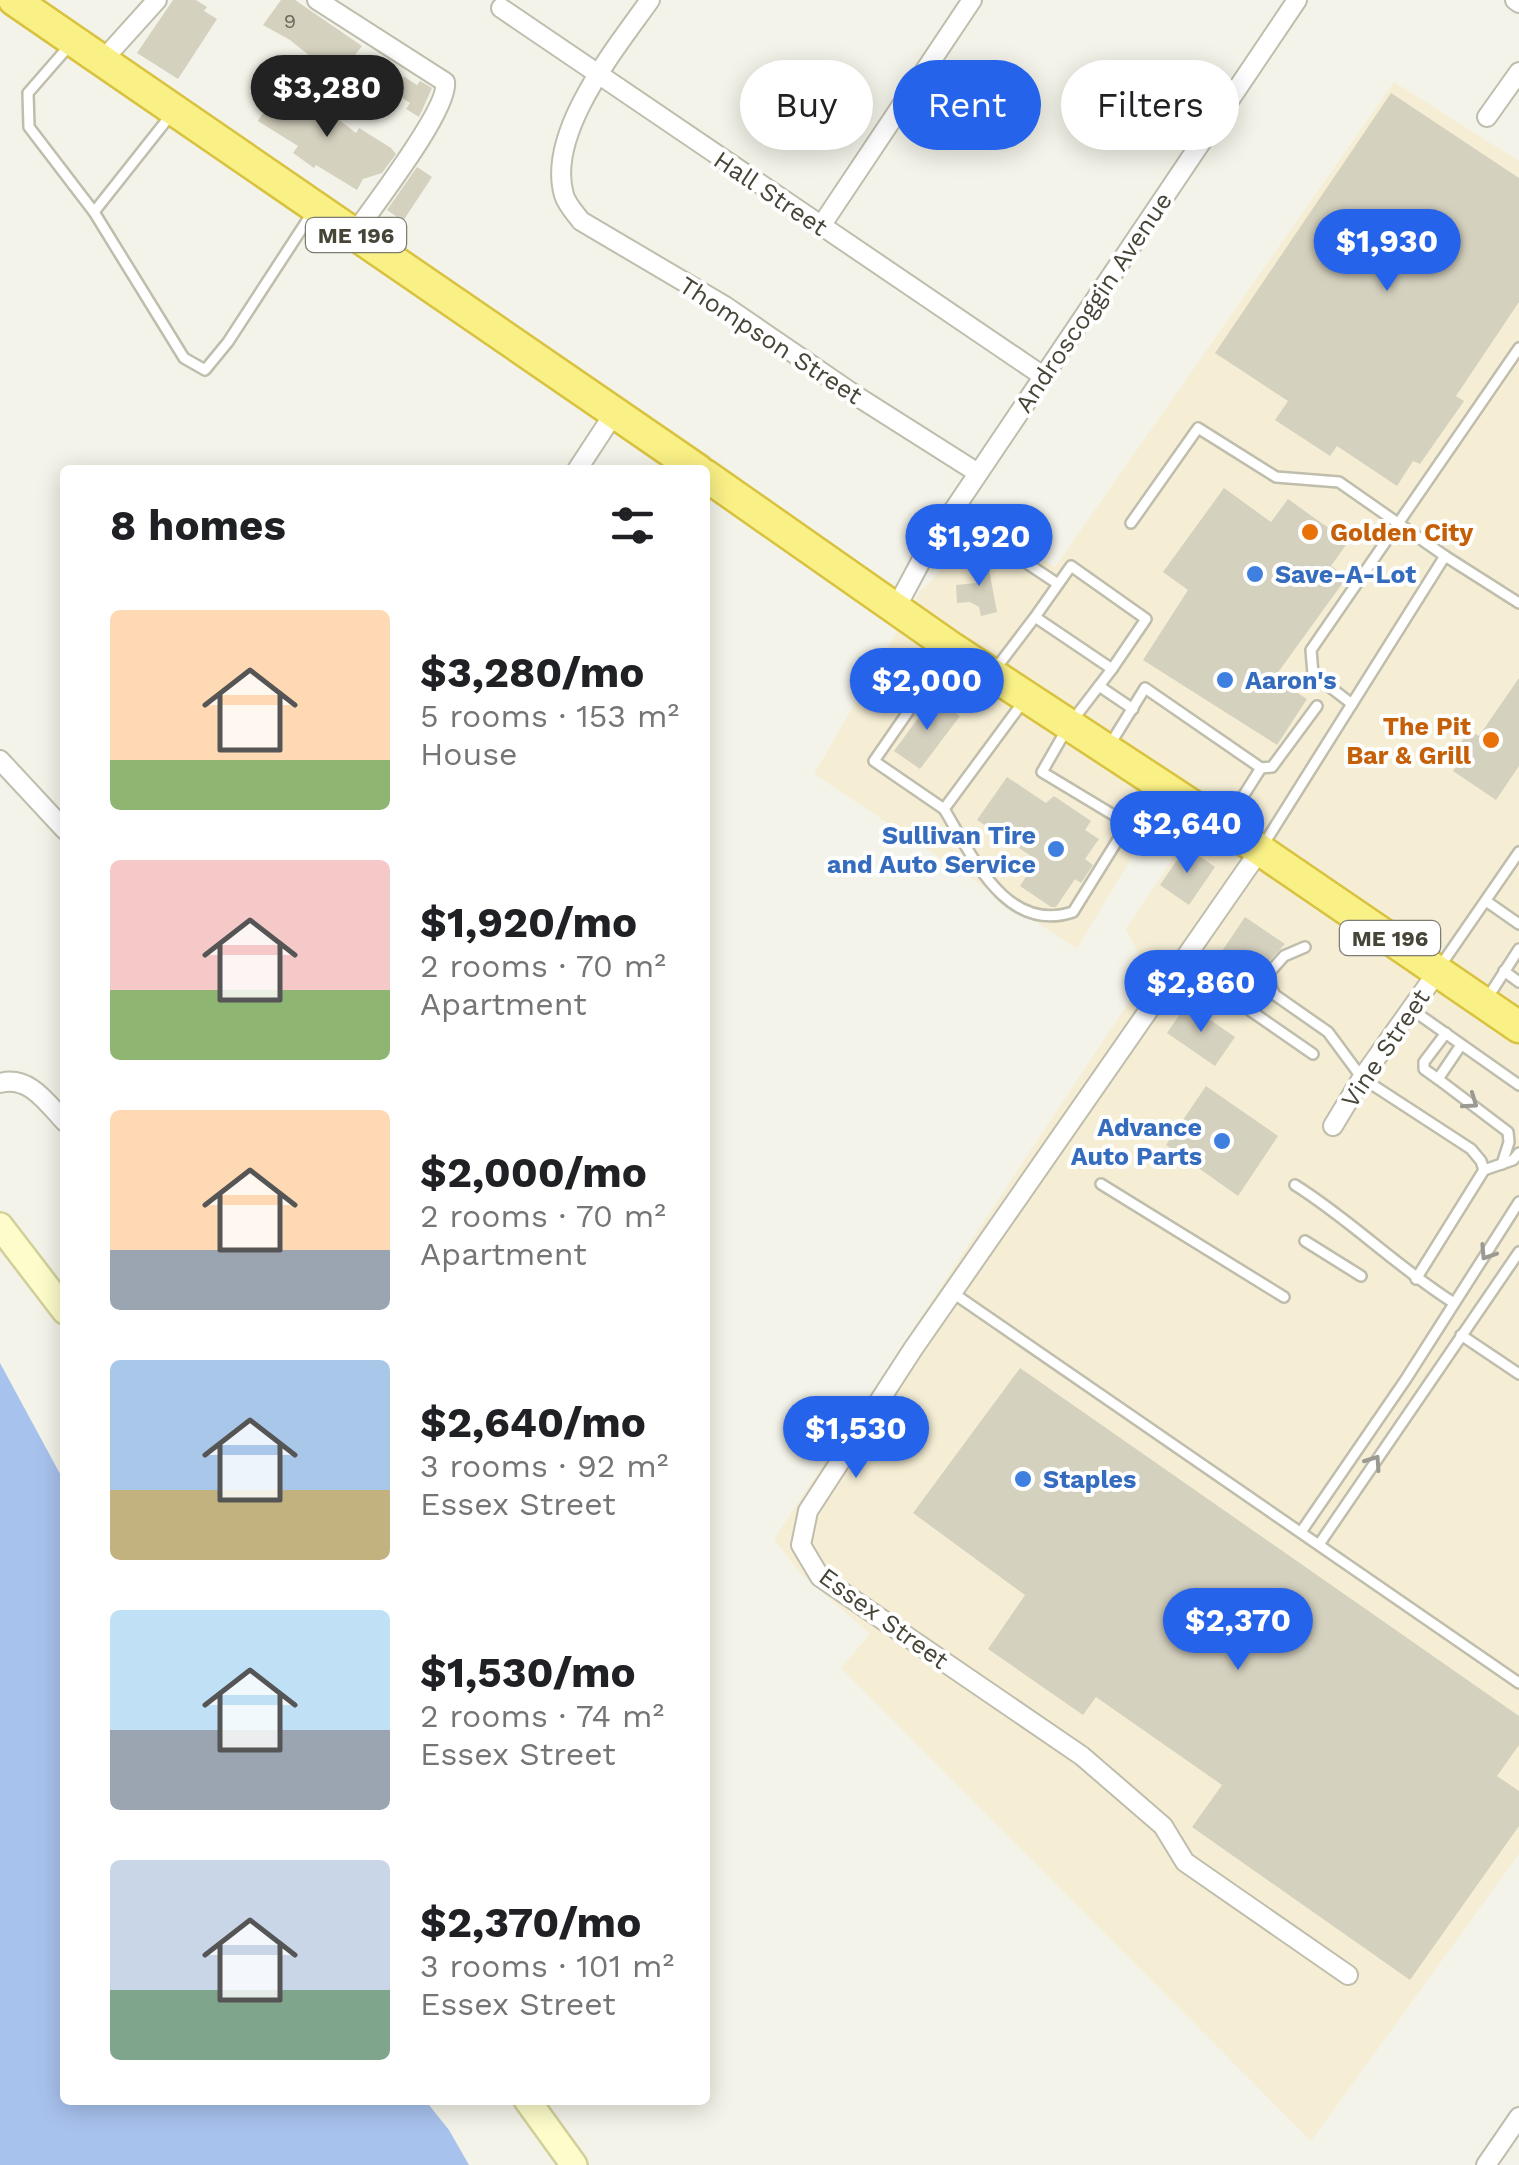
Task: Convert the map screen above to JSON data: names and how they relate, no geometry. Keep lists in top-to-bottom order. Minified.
{"streets":{"highway":["ME 196"],"street":["Hall Street","Androscoggin Avenue","Thompson Street","Vine Street","Essex Street"]},"crossings":[["Hall Street","Androscoggin Avenue"],["Hall Street","Thompson Street"],["ME 196","Androscoggin Avenue"],["ME 196","Vine Street"],["ME 196","Essex Street"],["Androscoggin Avenue","Thompson Street"]],"places":["Golden City","Save-A-Lot","Aaron's","The Pit Bar & Grill","Sullivan Tire and Auto Service","Advance Auto Parts","Staples"],"house_numbers":["9"],"page":{"price":["$3,280","$1,930","$1,920","$2,000","$2,640","$2,860","$1,530","$2,370"],"chip":["Buy","Rent","Filters"],"heading":"8 homes","list":[{"name":"$3,280/mo","note":"5 rooms · 153 m² · House"},{"name":"$1,920/mo","note":"2 rooms · 70 m² · Apartment"},{"name":"$2,000/mo","note":"2 rooms · 70 m² · Apartment"},{"name":"$2,640/mo","note":"3 rooms · 92 m² · Essex Street"},{"name":"$1,530/mo","note":"2 rooms · 74 m² · Essex Street"},{"name":"$2,370/mo","note":"3 rooms · 101 m² · Essex Street"}]}}
